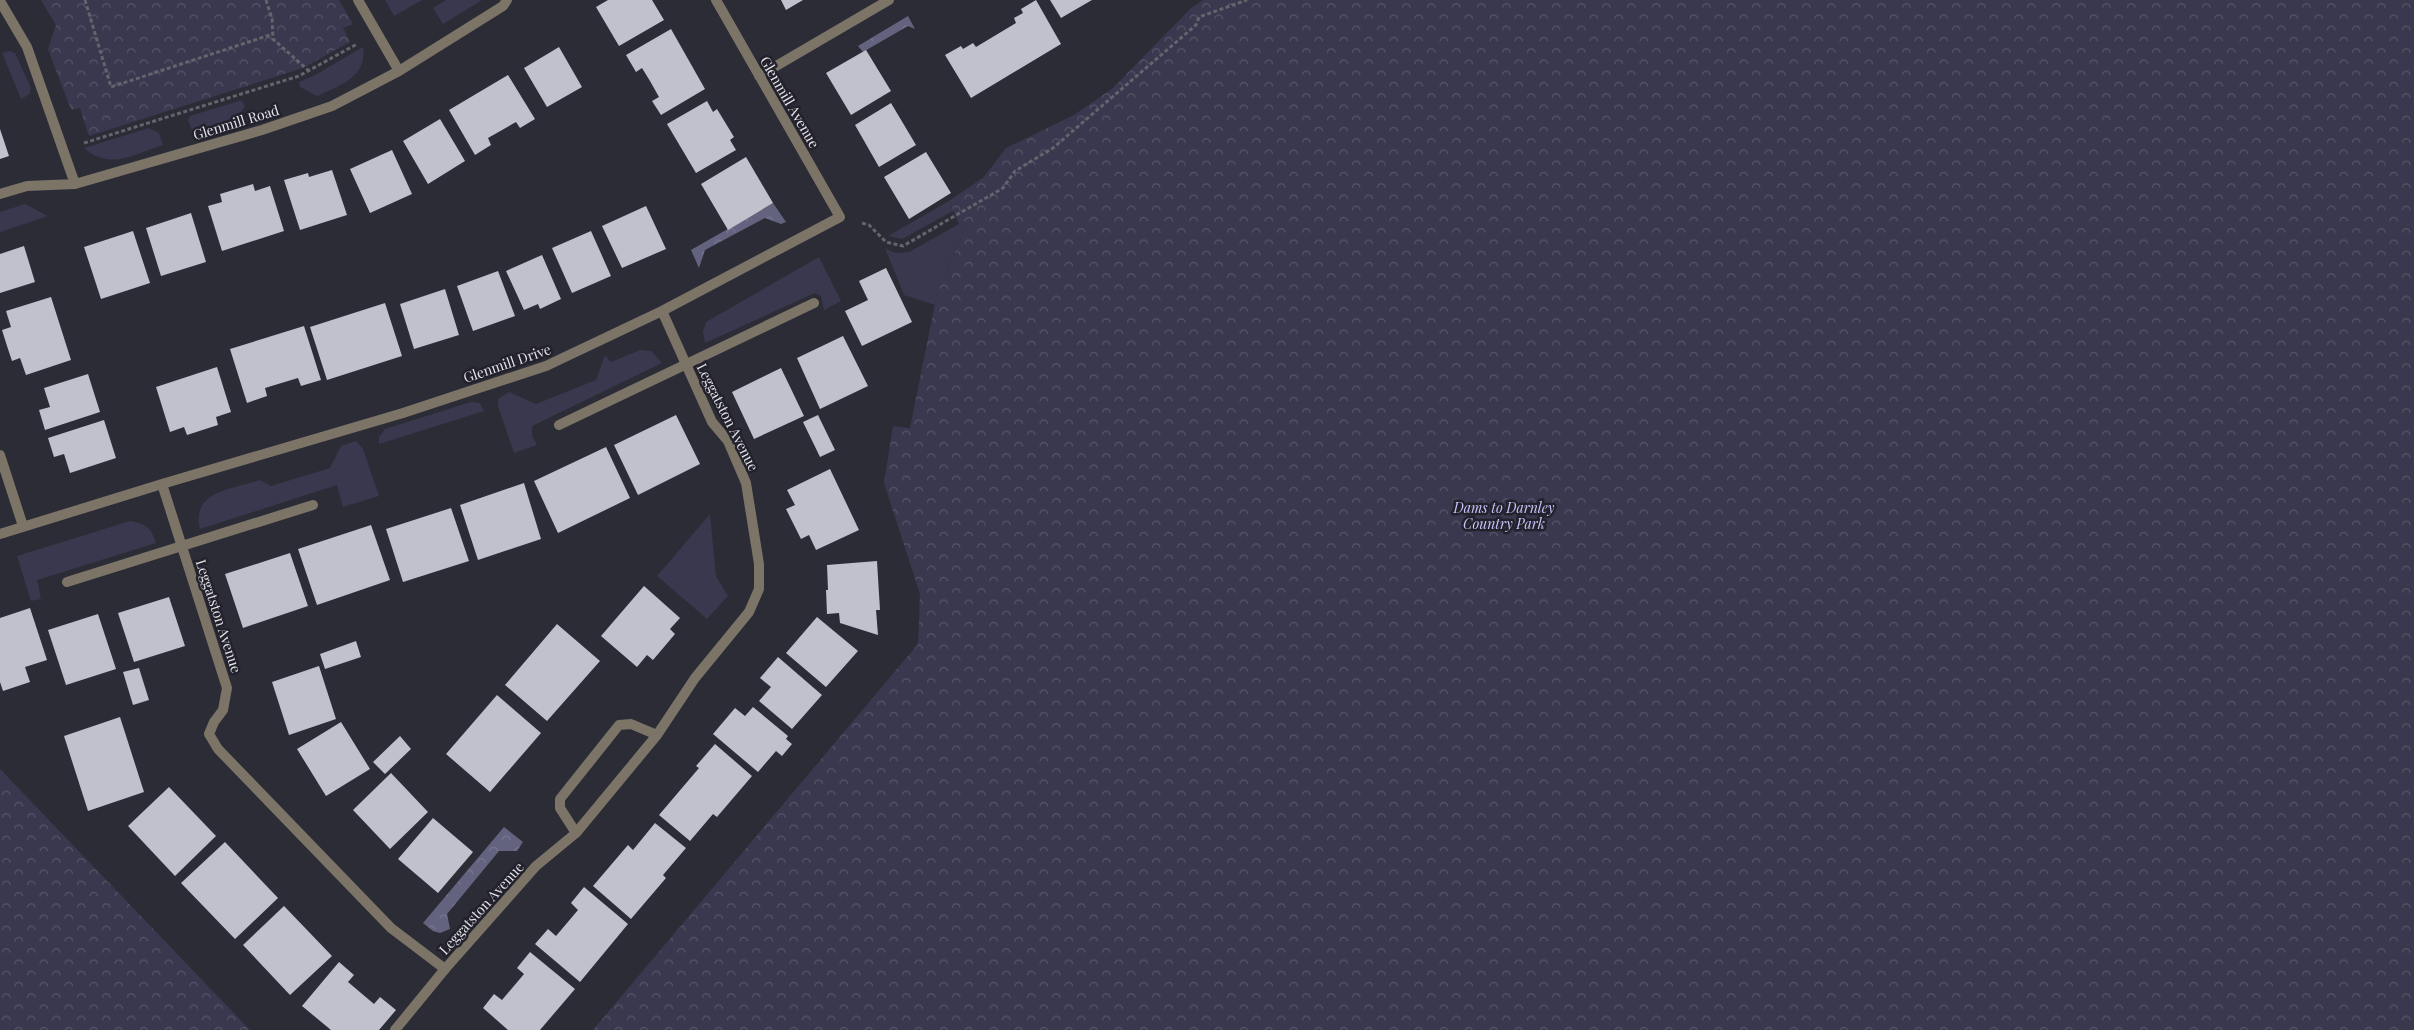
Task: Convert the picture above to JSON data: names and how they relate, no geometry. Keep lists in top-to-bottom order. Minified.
{"streets":{"street":["Glenmill Avenue","Glenmill Road","Glenmill Drive","Leggatston Avenue"]},"crossings":[["Glenmill Avenue","Glenmill Drive"],["Glenmill Drive","Leggatston Avenue"]],"parks":["Dams to Darnley Country Park"]}
